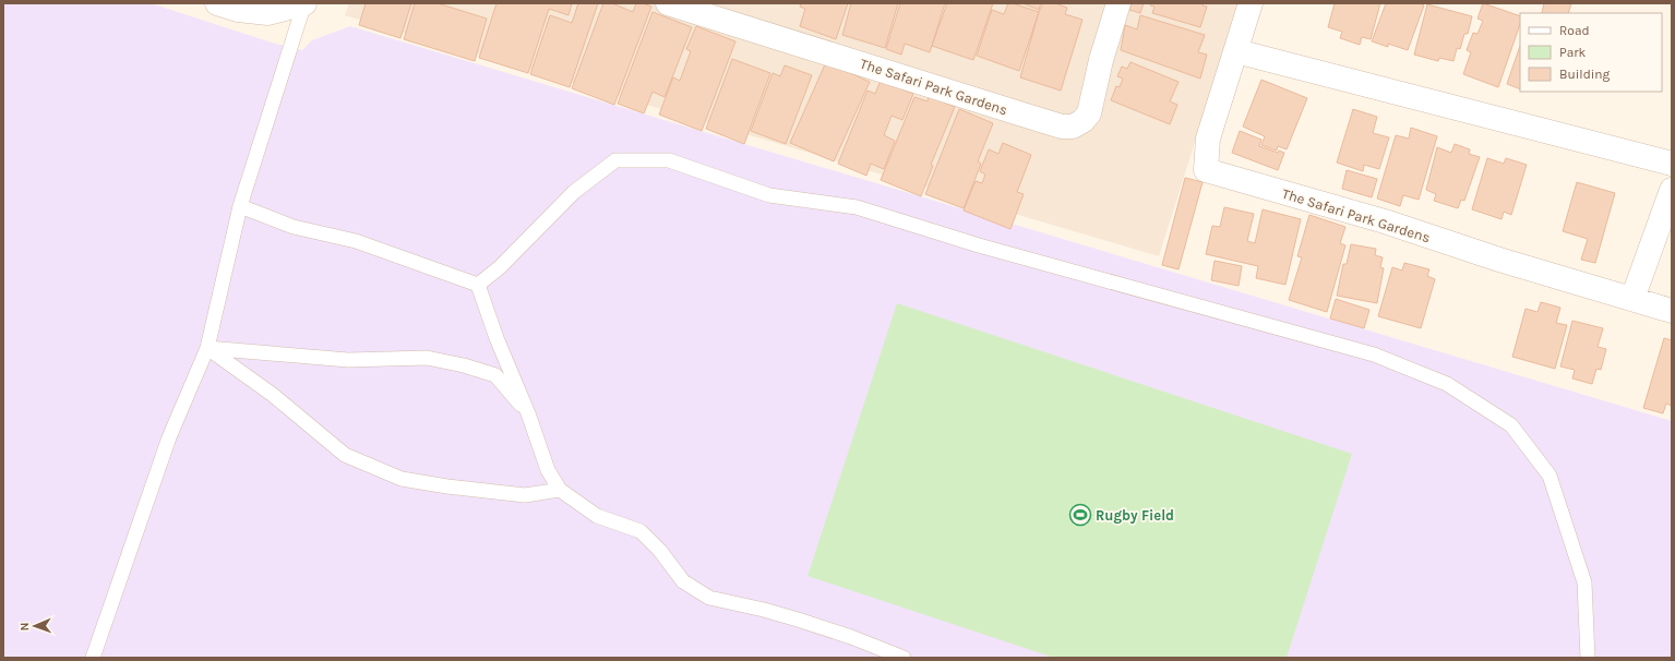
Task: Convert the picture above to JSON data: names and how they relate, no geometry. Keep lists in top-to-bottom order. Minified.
{"streets":{"street":["The Safari Park Gardens"]},"places":{"sports":["Rugby Field"]},"legend":["Road","Park","Building"],"north":"left"}
